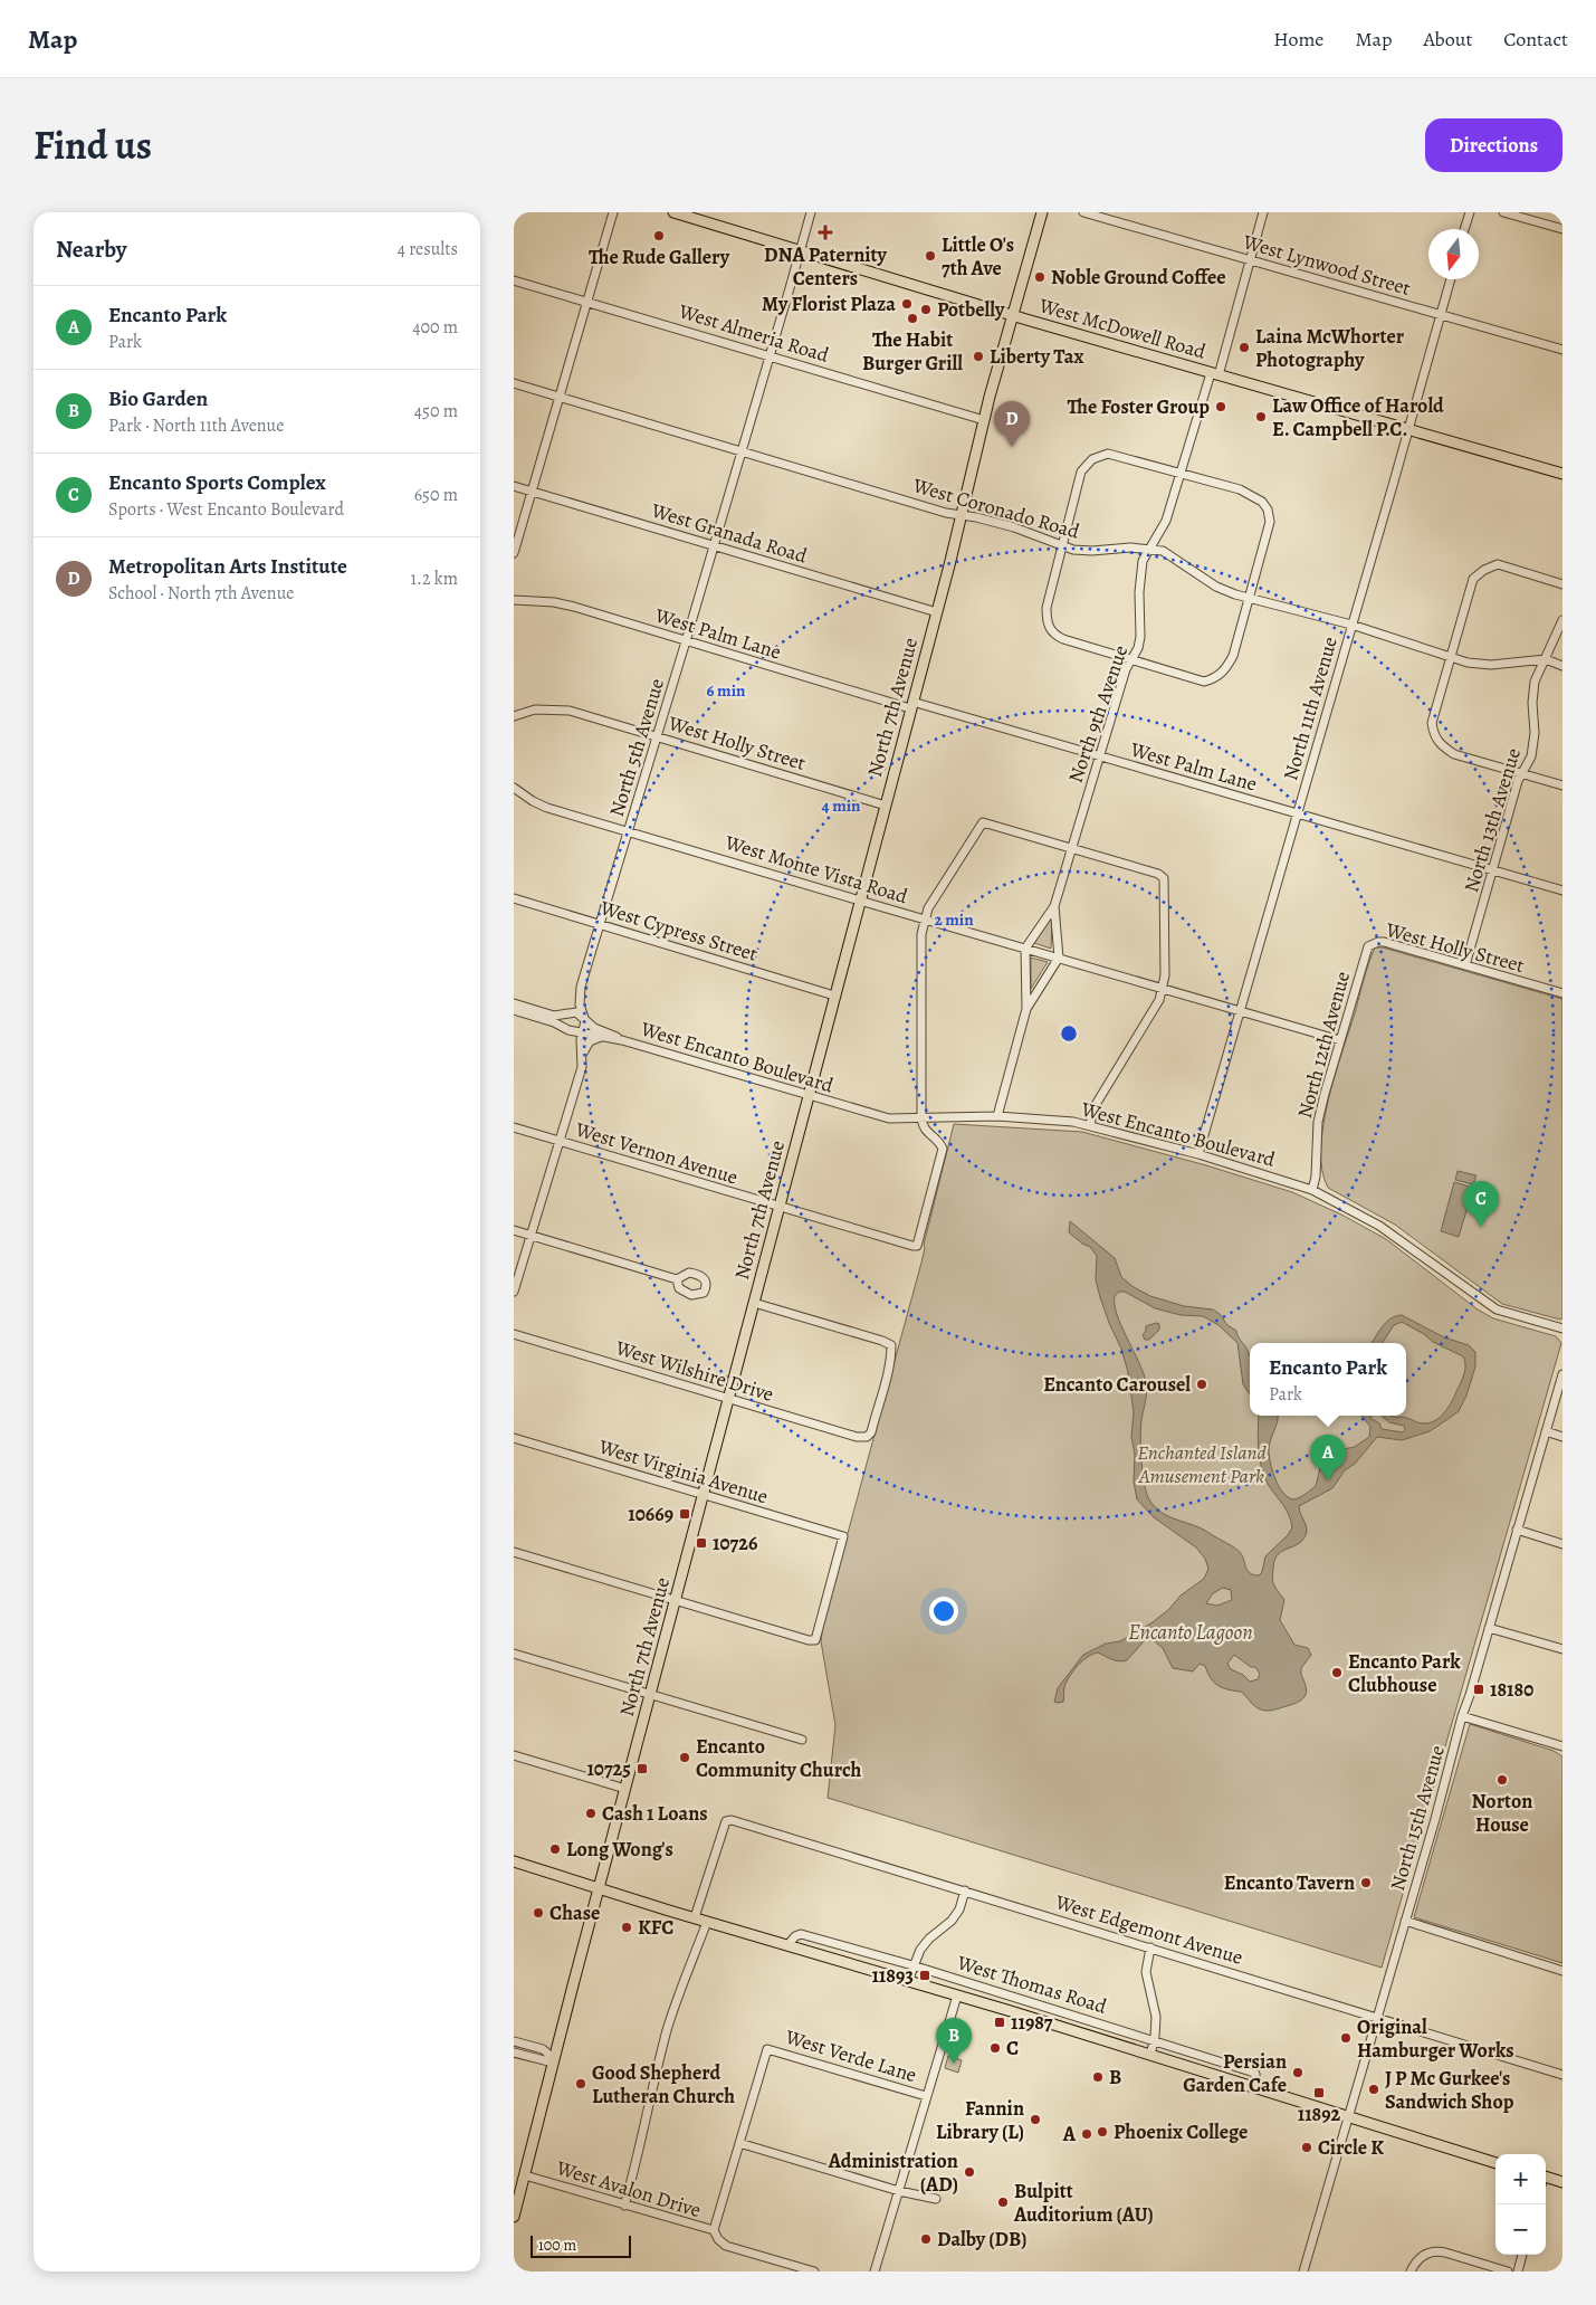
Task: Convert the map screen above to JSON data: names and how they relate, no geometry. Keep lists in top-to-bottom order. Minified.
{"streets":{"main road":["West McDowell Road","North 7th Avenue","West Thomas Road"],"street":["West Lynwood Street","West Almeria Road","West Coronado Road","West Granada Road","West Palm Lane","North 11th Avenue","North 9th Avenue","West Holly Street","North 5th Avenue","North 13th Avenue","West Monte Vista Road","West Cypress Street","North 12th Avenue","West Encanto Boulevard","West Vernon Avenue","West Wilshire Drive","West Virginia Avenue","North 15th Avenue","West Edgemont Avenue","West Verde Lane","West Avalon Drive"]},"crossings":[["West Lynwood Street","North 11th Avenue"],["West Lynwood Street","North 9th Avenue"],["West McDowell Road","North 7th Avenue"],["West McDowell Road","North 11th Avenue"],["West McDowell Road","North 9th Avenue"],["West McDowell Road","North 5th Avenue"],["West Almeria Road","North 7th Avenue"],["West Almeria Road","North 5th Avenue"],["West Coronado Road","North 7th Avenue"],["West Coronado Road","North 11th Avenue"],["West Coronado Road","North 9th Avenue"],["West Coronado Road","North 5th Avenue"],["West Coronado Road","North 13th Avenue"],["West Granada Road","North 7th Avenue"],["West Granada Road","North 5th Avenue"],["West Palm Lane","North 7th Avenue"],["West Palm Lane","North 11th Avenue"],["West Palm Lane","North 9th Avenue"],["West Palm Lane","North 5th Avenue"],["West Palm Lane","North 13th Avenue"],["North 7th Avenue","West Holly Street"],["North 7th Avenue","West Monte Vista Road"],["North 7th Avenue","West Cypress Street"],["North 7th Avenue","West Encanto Boulevard"],["North 7th Avenue","West Vernon Avenue"],["North 7th Avenue","West Wilshire Drive"],["North 7th Avenue","West Virginia Avenue"],["North 7th Avenue","West Thomas Road"],["North 7th Avenue","West Avalon Drive"],["North 11th Avenue","West Monte Vista Road"],["North 11th Avenue","West Encanto Boulevard"],["North 9th Avenue","West Monte Vista Road"],["West Holly Street","North 5th Avenue"],["West Holly Street","North 13th Avenue"],["West Holly Street","North 12th Avenue"],["North 5th Avenue","West Monte Vista Road"],["North 5th Avenue","West Cypress Street"],["North 5th Avenue","West Encanto Boulevard"],["North 5th Avenue","West Vernon Avenue"],["West Monte Vista Road","North 12th Avenue"],["North 12th Avenue","West Encanto Boulevard"],["West Encanto Boulevard","West Vernon Avenue"],["North 15th Avenue","West Edgemont Avenue"],["North 15th Avenue","West Thomas Road"],["West Edgemont Avenue","West Thomas Road"]],"water":["Encanto Lagoon"],"parks":["Enchanted Island Amusement Park"],"places":{"health":["DNA Paternity Centers"],"other":["The Rude Gallery","Little O's 7th Ave","Noble Ground Coffee","My Florist Plaza","Potbelly","The Habit Burger Grill","Laina McWhorter Photography","Liberty Tax","The Foster Group","Law Office of Harold E. Campbell P.C.","Encanto Carousel","Encanto Park Clubhouse","Encanto Community Church","Norton House","Cash 1 Loans","Long Wong's","Encanto Tavern","Chase","KFC","Original Hamburger Works","C","Persian Garden Cafe","B","Good Shepherd Lutheran Church","J P Mc Gurkee's Sandwich Shop","Fannin Library (L)","Phoenix College","A","Circle K","Administration (AD)","Bulpitt Auditorium (AU)","Dalby (DB)"],"transit":["10669","10726","18180","10725","11893","11987","11892"]},"scale_bar":"100 m","north":"bottom","page":{"header":"Map","nav":["Home","Map","About","Contact"],"title":"Find us","buttons":"Directions","heading":["Nearby","4 results"],"list":[{"mark":"A","name":"Encanto Park","note":"Park","value":"400 m"},{"mark":"B","name":"Bio Garden","note":"Park · North 11th Avenue","value":"450 m"},{"mark":"C","name":"Encanto Sports Complex","note":"Sports · West Encanto Boulevard","value":"650 m"},{"mark":"D","name":"Metropolitan Arts Institute","note":"School · North 7th Avenue","value":"1.2 km"}],"pins":["D","C","A","B"],"popup":["Encanto Park","Park"],"map_buttons":["+","−"],"scale":"100 m"},"rings":["6 min","4 min","2 min"]}
